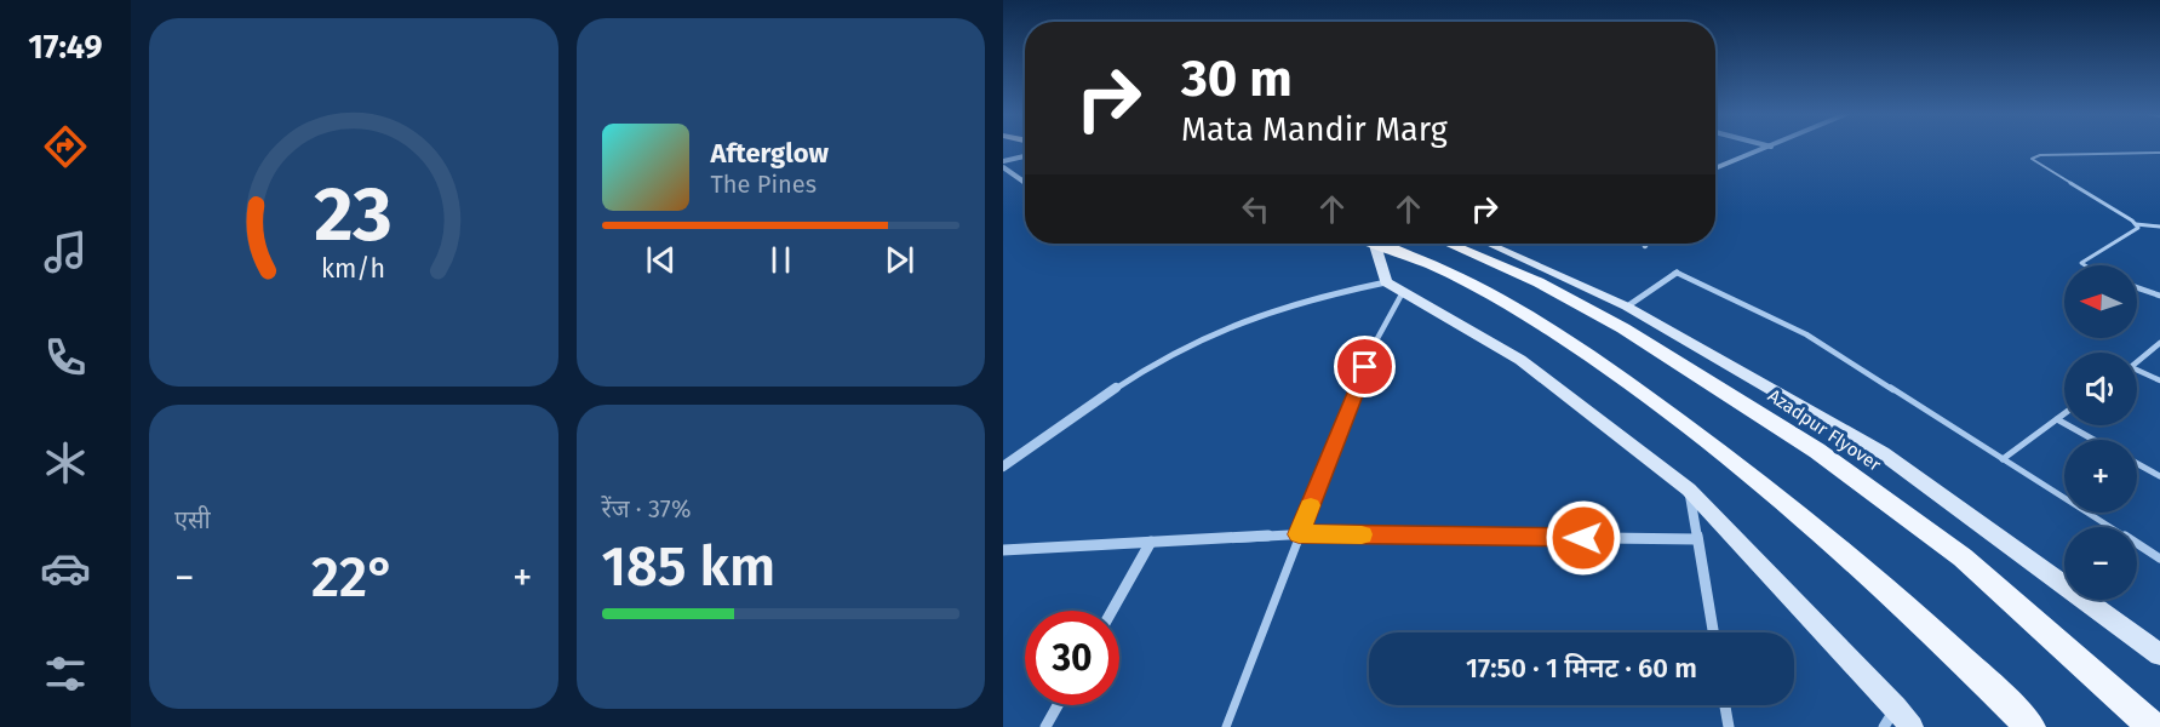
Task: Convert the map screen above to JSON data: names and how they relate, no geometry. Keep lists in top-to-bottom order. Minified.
{"streets":{"main road":["Azadpur Flyover"]},"north":"left","page":{"tabs":"17:49","turn":["30 m","Mata Mandir Marg"],"song":["Afterglow","The Pines"],"map_buttons":["+","−"],"tile":["एसी",["रेंज · 37%","185 km"]],"heat":["−","22°","+"],"limit":"30","trip":"17:50 · 1 मिनट · 60 m","gauge":["23","km/h"]}}
